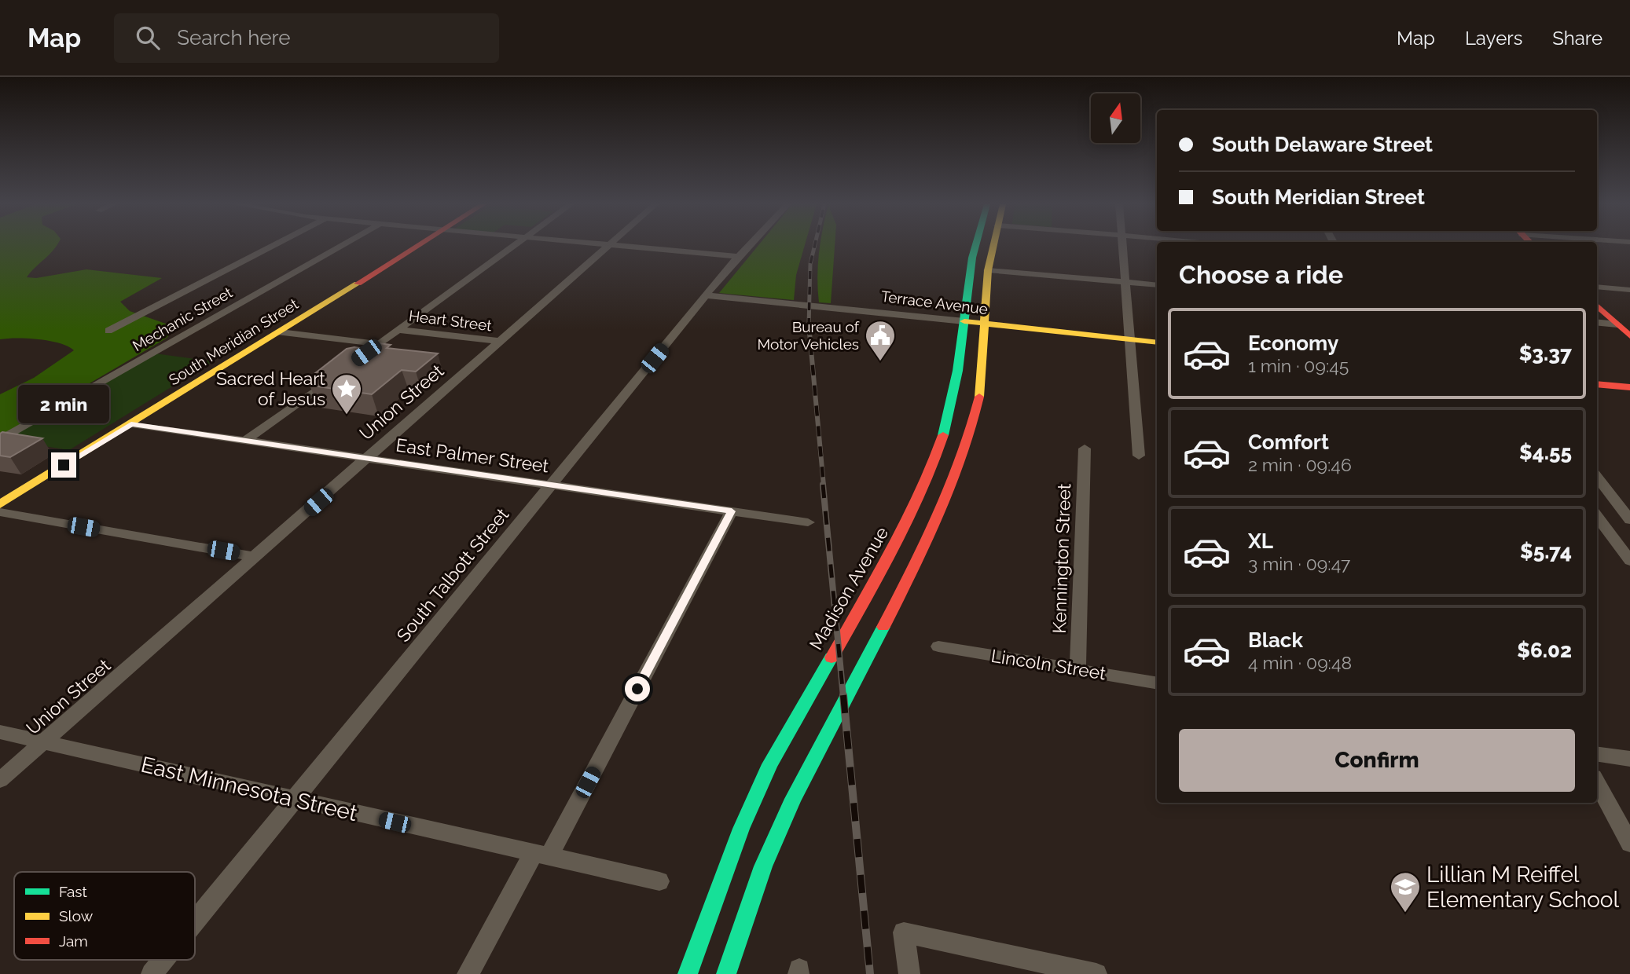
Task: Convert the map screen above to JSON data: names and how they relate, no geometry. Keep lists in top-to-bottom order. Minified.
{"streets":{"main road":["Terrace Avenue","South Meridian Street","Madison Avenue"],"street":["Mechanic Street","Heart Street","Union Street","East Palmer Street","Kennington Street","South Talbott Street","Lincoln Street","East Minnesota Street"]},"crossings":[["Terrace Avenue","South Talbott Street"],["Terrace Avenue","Madison Avenue"],["Heart Street","Union Street"],["South Meridian Street","East Palmer Street"],["Union Street","East Palmer Street"],["Union Street","East Minnesota Street"],["East Palmer Street","South Talbott Street"],["Kennington Street","Lincoln Street"],["South Talbott Street","East Minnesota Street"]],"places":{"public building":["Bureau of Motor Vehicles"],"place":["Sacred Heart of Jesus"],"school or university":["Lillian M Reiffel Elementary School"]},"legend":["Fast","Slow","Jam"],"north":"top","page":{"header":"Map","search":"Search here","nav":["Map","Layers","Share"],"banner":["South Delaware Street","South Meridian Street"],"heading":"Choose a ride","list":[{"name":"Economy","note":"1 min · 09:45","value":"$3.37"},{"name":"Comfort","note":"2 min · 09:46","value":"$4.55"},{"name":"XL","note":"3 min · 09:47","value":"$5.74"},{"name":"Black","note":"4 min · 09:48","value":"$6.02"}],"bubble":"2 min","buttons":"Confirm"}}
